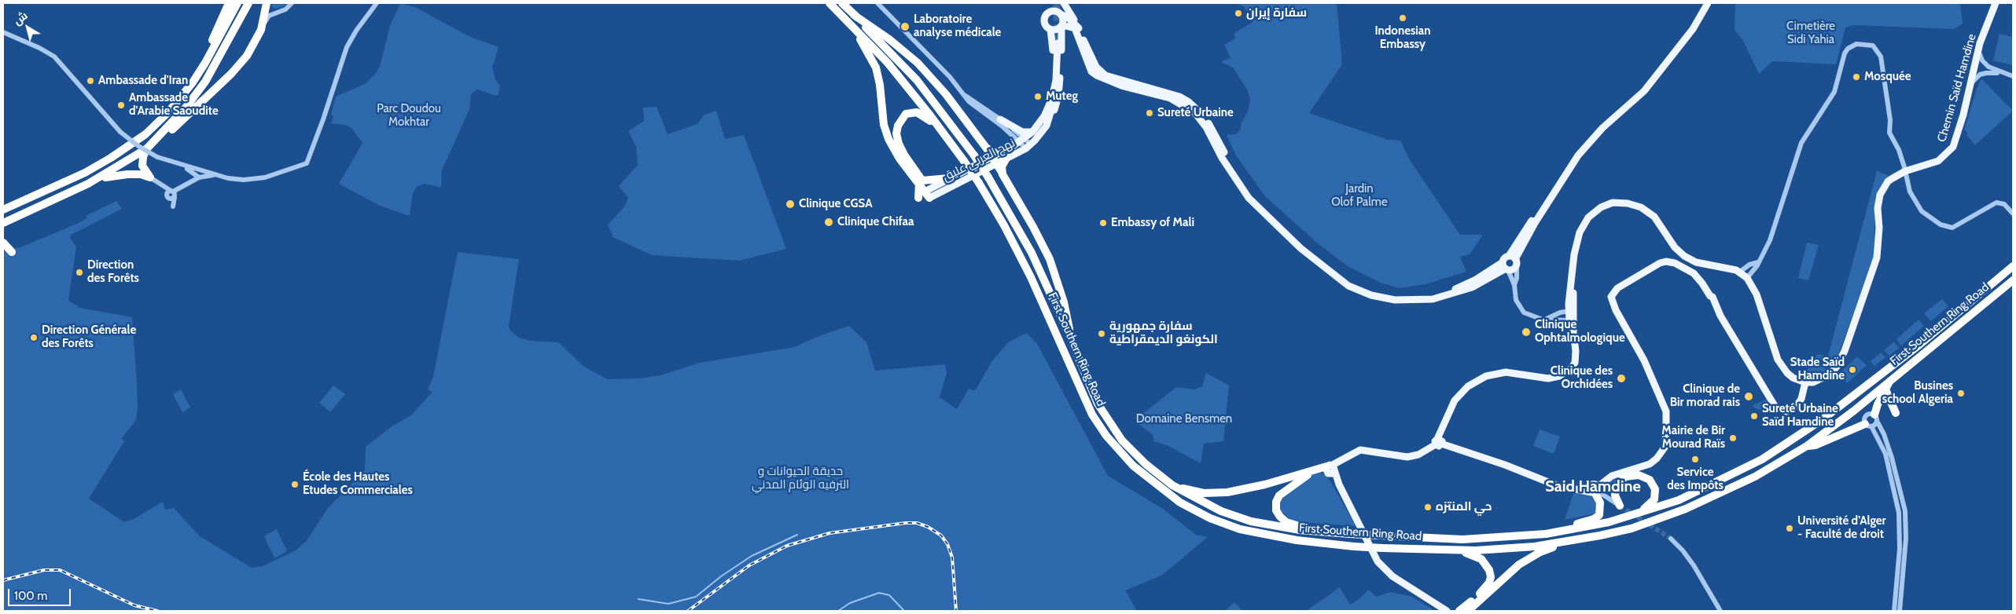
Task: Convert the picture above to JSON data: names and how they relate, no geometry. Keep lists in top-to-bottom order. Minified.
{"streets":{"highway":["First Southern Ring Road"],"main road":["Chemin Saïd Hamdine","نهج العربي عليق"]},"districts":["Said Hamdine"],"parks":["Cimetière Sidi Yahia","Parc Doudou Mokhtar","Jardin Olof Palme","Domaine Bensmen","حديقة الحيوانات و الترفيه الوئام المدني"],"places":["سفارة إيران","Indonesian Embassy","Laboratoire analyse médicale","Mosquée","Ambassade d'Iran","Muteg","Ambassade d'Arabie Saoudite","Sureté Urbaine","Clinique CGSA","Clinique Chifaa","Embassy of Mali","Direction des Forêts","Clinique Ophtalmologique","سفارة جمهورية الكونغو الديمقراطية","Direction Générale des Forêts","Stade Saïd Hamdine","Clinique des Orchidées","Busines school Algeria","Clinique de Bir morad rais","Sureté Urbaine Saïd Hamdine","Mairie de Bir Mourad Raïs","Service des Impôts","École des Hautes Etudes Commerciales","حي المنتزه","Université d'Alger - Faculté de droit"],"scale_bar":"100 m","north":"top left"}
